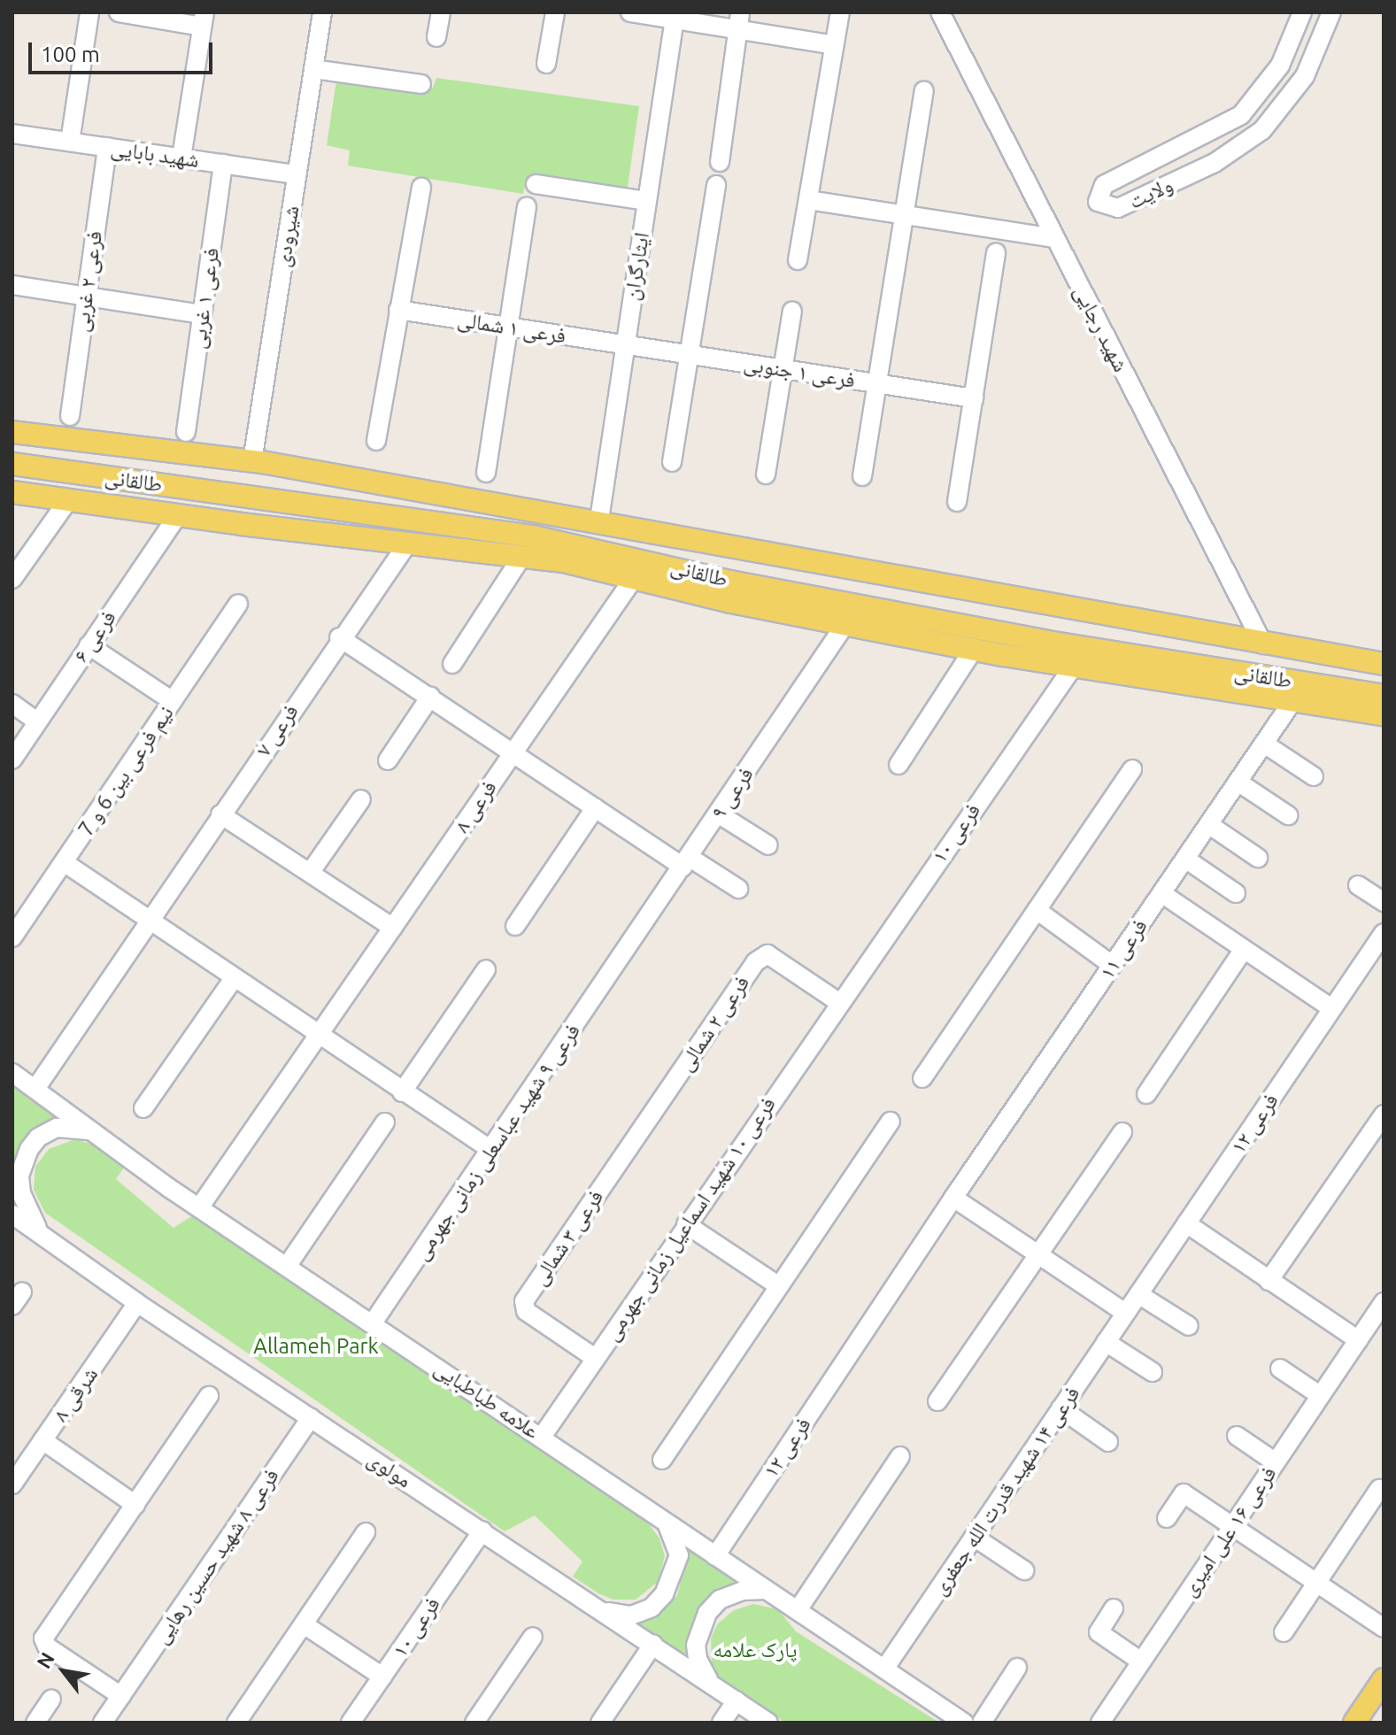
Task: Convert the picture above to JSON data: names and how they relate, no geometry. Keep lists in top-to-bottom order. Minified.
{"streets":{"main road":["طالقانی"],"street":["شهید بابایی","ولایت","شیرودی","ایثارگران","فرعی ۲ غربی","فرعی ۱ غربی","فرعی ۱ شمالی","شهید رجایی","فرعی ۱ جنوبی","فرعی ۶","فرعی ۷","نیم فرعی بین 6 و 7","فرعی ۹","فرعی ۸","فرعی ۱۰","فرعی ۱۱","فرعی ۲ شمالی","فرعی ۱۲","فرعی ۹ شهید عباسعلی زمانی جهرمی","فرعی ۱۰ شهید اسماعیل زمانی جهرمی","فرعی ۳ شمالی","۸ شرقی","علامه طباطبایی","مولوی","فرعی ۱۴ شهید قدرت الله جعفری","فرعی ۱۶ علی امیری","فرعی ۸ شهید حسین رهایی"]},"crossings":[["شهید بابایی","شیرودی"],["شهید بابایی","فرعی ۲ غربی"],["شهید بابایی","فرعی ۱ غربی"],["شیرودی","طالقانی"],["ایثارگران","فرعی ۱ شمالی"],["ایثارگران","فرعی ۱ جنوبی"],["ایثارگران","طالقانی"],["فرعی ۱ شمالی","فرعی ۱ جنوبی"],["شهید رجایی","طالقانی"],["فرعی ۷","علامه طباطبایی"],["فرعی ۹","فرعی ۹ شهید عباسعلی زمانی جهرمی"],["فرعی ۸","علامه طباطبایی"],["فرعی ۱۰","فرعی ۲ شمالی"],["فرعی ۱۰","فرعی ۱۰ شهید اسماعیل زمانی جهرمی"],["فرعی ۱۰","مولوی"],["فرعی ۱۱","فرعی ۱۲"],["فرعی ۲ شمالی","فرعی ۱۰ شهید اسماعیل زمانی جهرمی"],["فرعی ۲ شمالی","فرعی ۳ شمالی"],["فرعی ۱۲","علامه طباطبایی"],["فرعی ۱۲","فرعی ۱۴ شهید قدرت الله جعفری"],["فرعی ۹ شهید عباسعلی زمانی جهرمی","علامه طباطبایی"],["فرعی ۱۰ شهید اسماعیل زمانی جهرمی","فرعی ۳ شمالی"],["فرعی ۱۰ شهید اسماعیل زمانی جهرمی","علامه طباطبایی"],["۸ شرقی","مولوی"],["علامه طباطبایی","فرعی ۱۴ شهید قدرت الله جعفری"],["مولوی","فرعی ۸ شهید حسین رهایی"]],"parks":["Allameh Park","پارک علامه"],"scale_bar":"100 m","north":"top left"}
